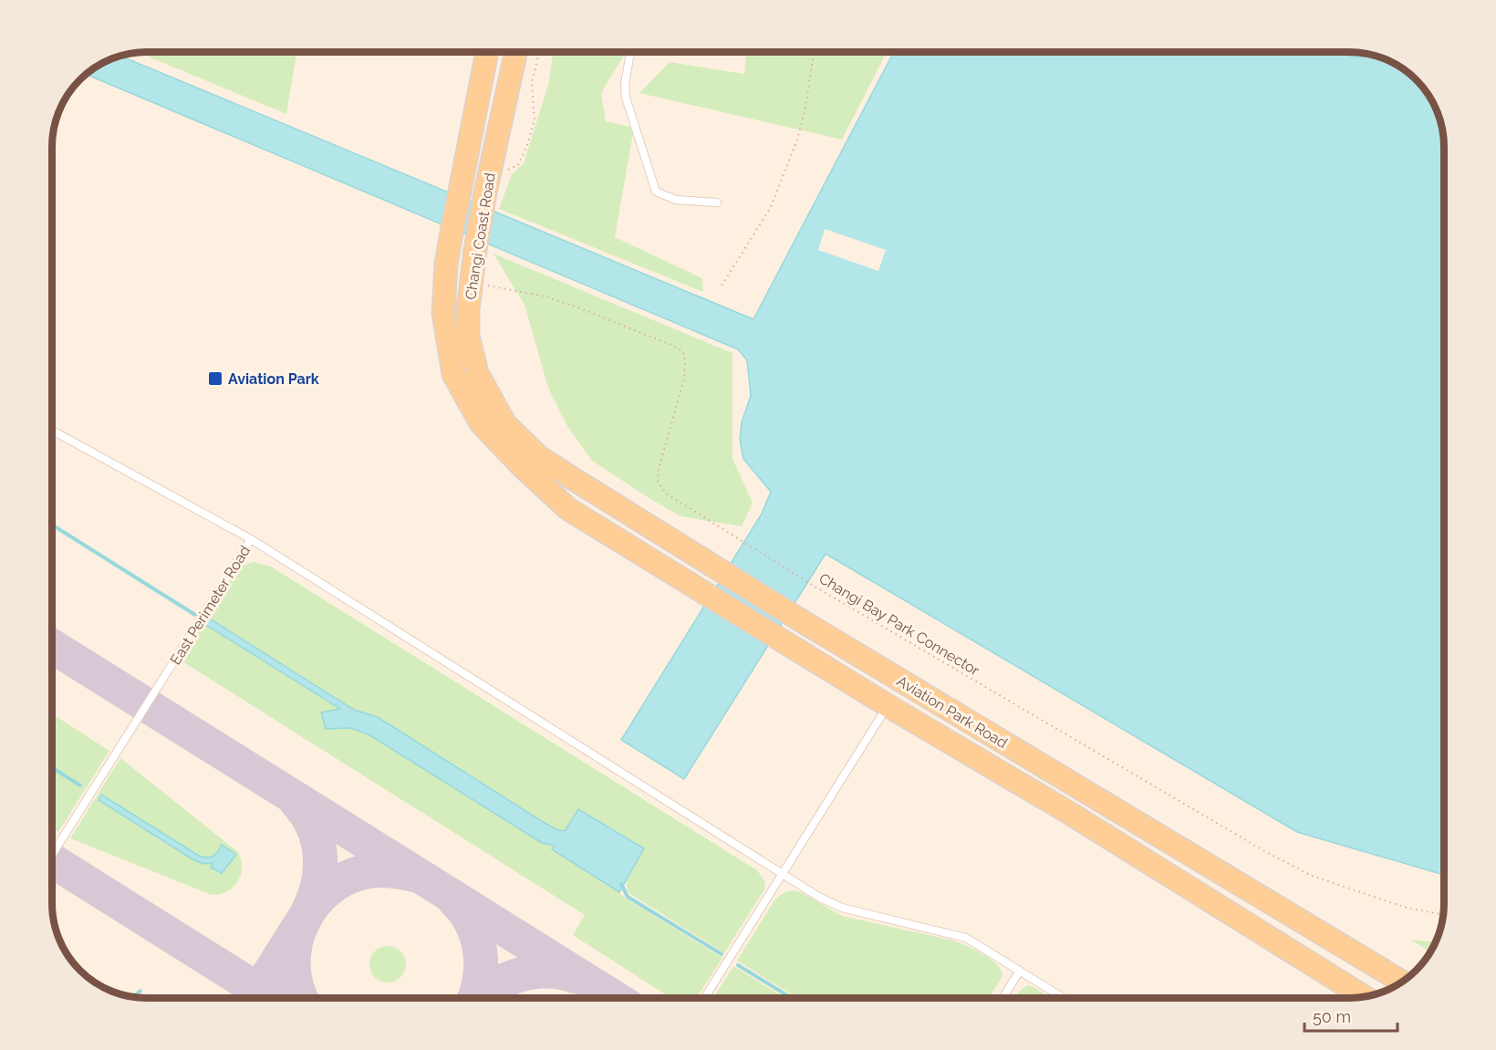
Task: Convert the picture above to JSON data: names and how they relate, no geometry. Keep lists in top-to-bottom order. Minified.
{"streets":{"main road":["Changi Coast Road","Aviation Park Road"],"lane":["East Perimeter Road"],"path":["Changi Bay Park Connector"]},"crossings":[["Changi Coast Road","Aviation Park Road"]],"places":{"transit":["Aviation Park"]},"scale_bar":"50 m"}
